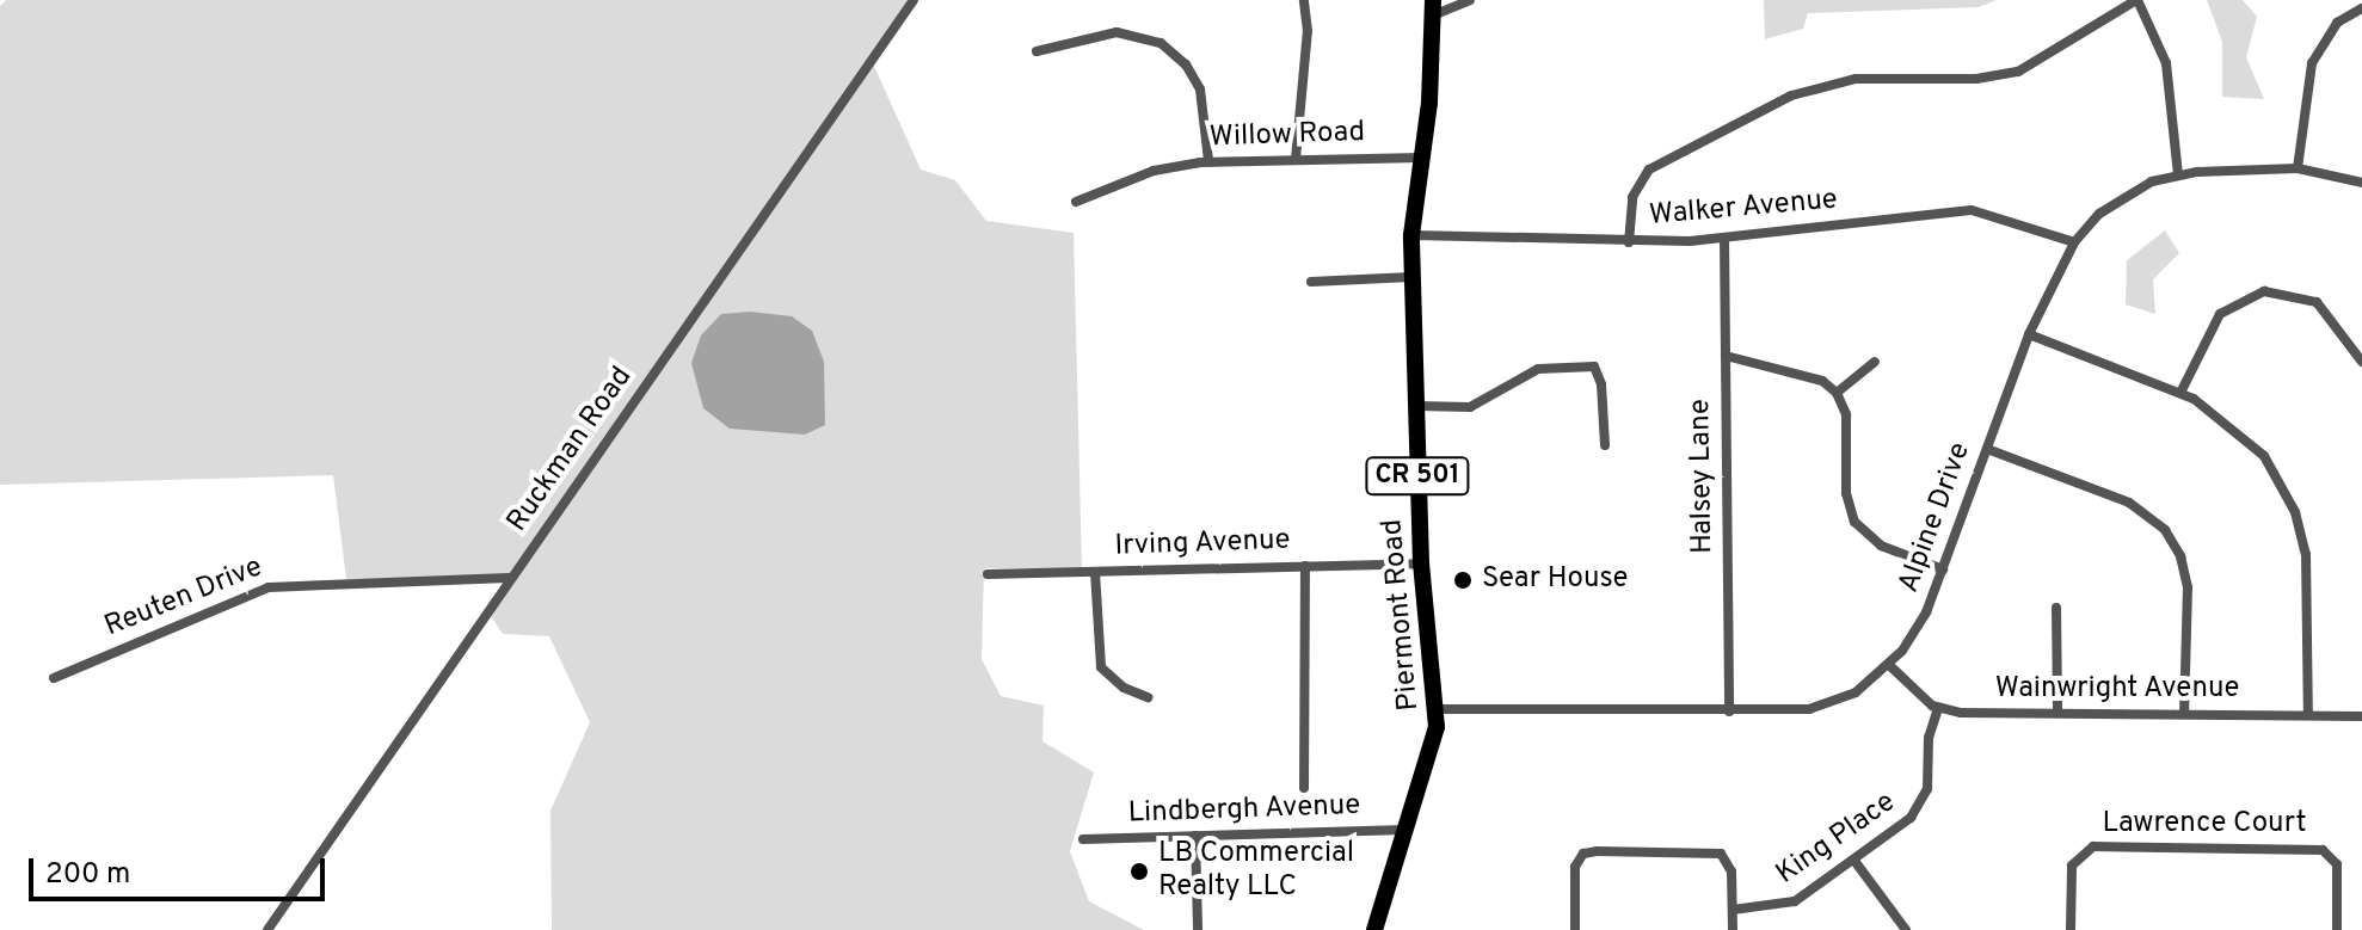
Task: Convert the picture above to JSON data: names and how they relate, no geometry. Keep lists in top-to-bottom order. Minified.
{"streets":{"main road":["CR 501","Piermont Road"],"street":["Willow Road","Walker Avenue","Ruckman Road","Halsey Lane","Alpine Drive","Irving Avenue","Reuten Drive","Wainwright Avenue","Lindbergh Avenue","Lawrence Court","King Place"]},"crossings":[["Willow Road","Piermont Road"],["Walker Avenue","Halsey Lane"],["Walker Avenue","Alpine Drive"],["Walker Avenue","Piermont Road"],["Ruckman Road","Reuten Drive"],["Halsey Lane","Alpine Drive"],["Alpine Drive","Piermont Road"],["Irving Avenue","Piermont Road"],["Piermont Road","Lindbergh Avenue"],["Wainwright Avenue","King Place"]],"places":["Sear House","LB Commercial Realty LLC"],"scale_bar":"200 m"}
